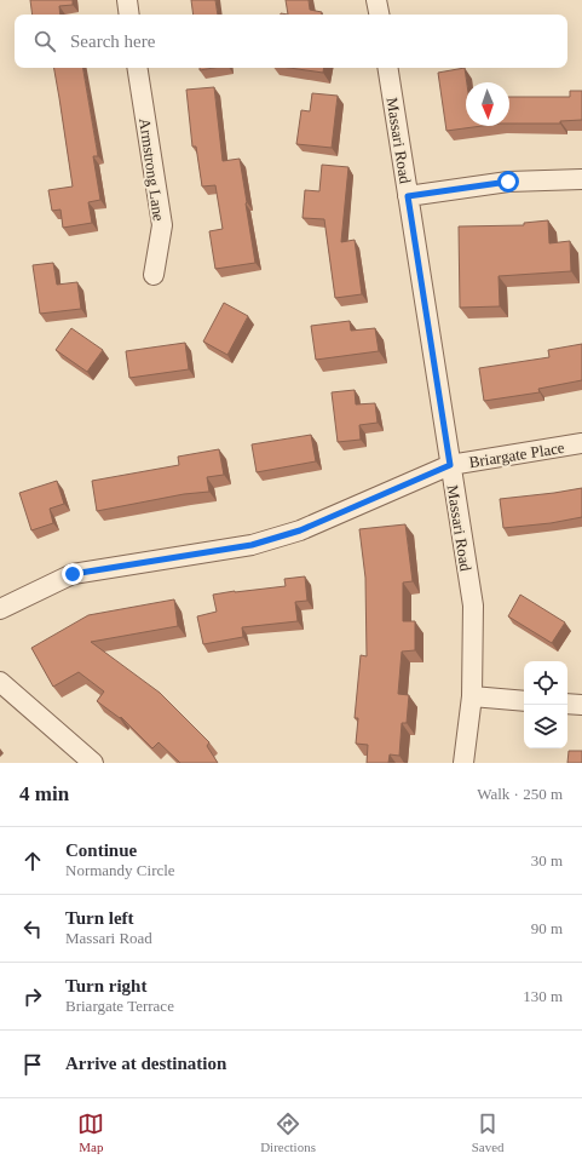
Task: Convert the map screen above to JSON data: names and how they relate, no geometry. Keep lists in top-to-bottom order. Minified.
{"streets":{"street":["Massari Road","Armstrong Lane","Briargate Place"]},"crossings":[["Massari Road","Briargate Place"]],"north":"bottom","page":{"search":"Search here","heading":["4 min","Walk · 250 m"],"list":[["Continue","Normandy Circle","30 m"],["Turn left","Massari Road","90 m"],["Turn right","Briargate Terrace","130 m"],"Arrive at destination"],"nav":["Map","Directions","Saved"]}}
